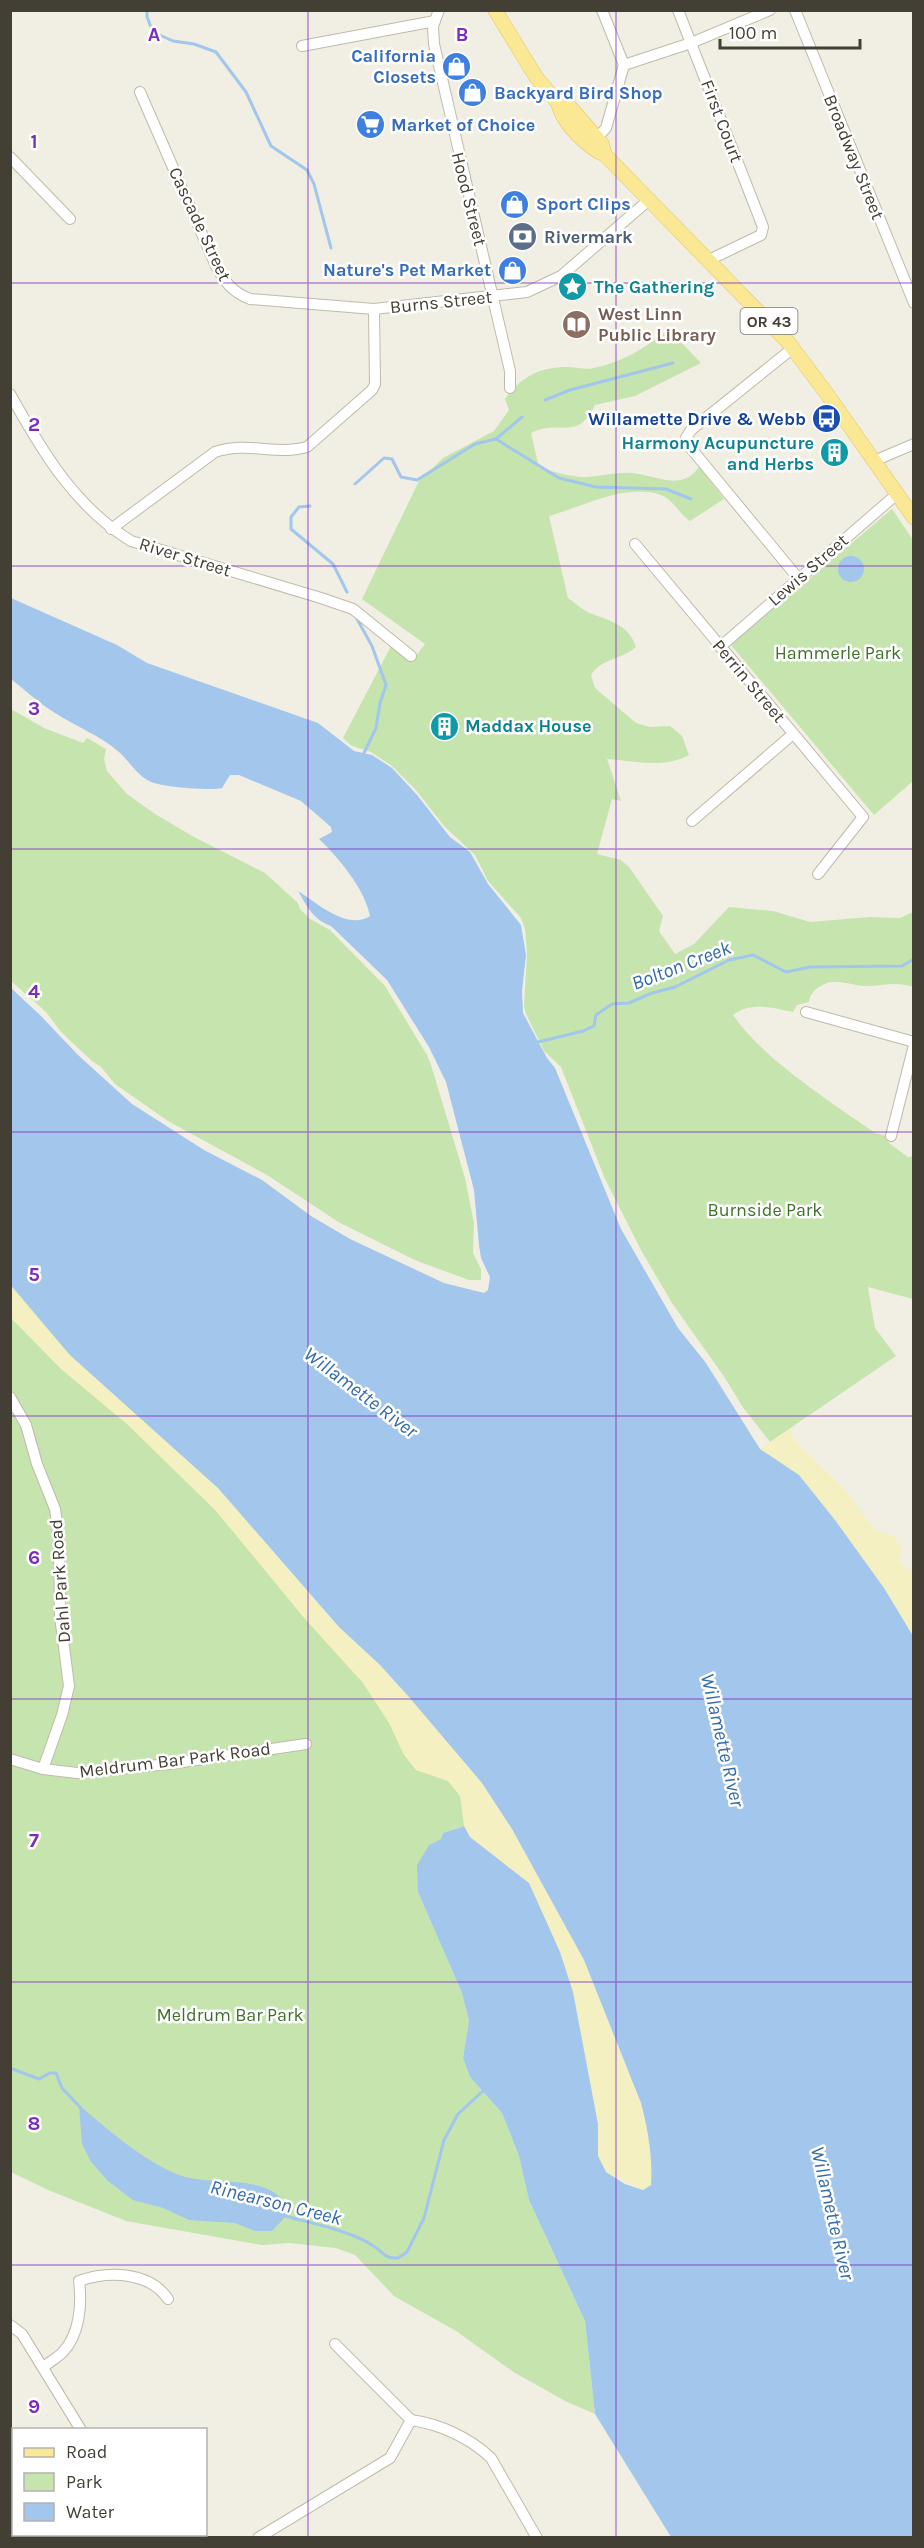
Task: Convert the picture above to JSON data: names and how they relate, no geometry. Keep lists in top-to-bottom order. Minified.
{"streets":{"main road":["OR 43"],"street":["First Court","Broadway Street","Hood Street","Cascade Street","Burns Street","River Street","Lewis Street","Perrin Street","Dahl Park Road","Meldrum Bar Park Road"]},"crossings":[["First Court","OR 43"],["Hood Street","Burns Street"],["Cascade Street","Burns Street"],["Burns Street","OR 43"],["Burns Street","River Street"],["OR 43","Lewis Street"],["Lewis Street","Perrin Street"],["Dahl Park Road","Meldrum Bar Park Road"]],"water":["Bolton Creek","Willamette River","Rinearson Creek"],"parks":["Hammerle Park","Burnside Park","Meldrum Bar Park"],"places":{"shop":["California Closets","Backyard Bird Shop","Sport Clips","Nature's Pet Market"],"supermarket":["Market of Choice"],"bank":["Rivermark"],"place":["The Gathering"],"library":["West Linn Public Library"],"bus stop":["Willamette Drive & Webb"],"building":["Harmony Acupuncture and Herbs","Maddax House"]},"legend":["Road","Park","Water"],"scale_bar":"100 m","grid":{"columns":["A","B"],"rows":["1","2","3","4","5","6","7","8","9"]}}
